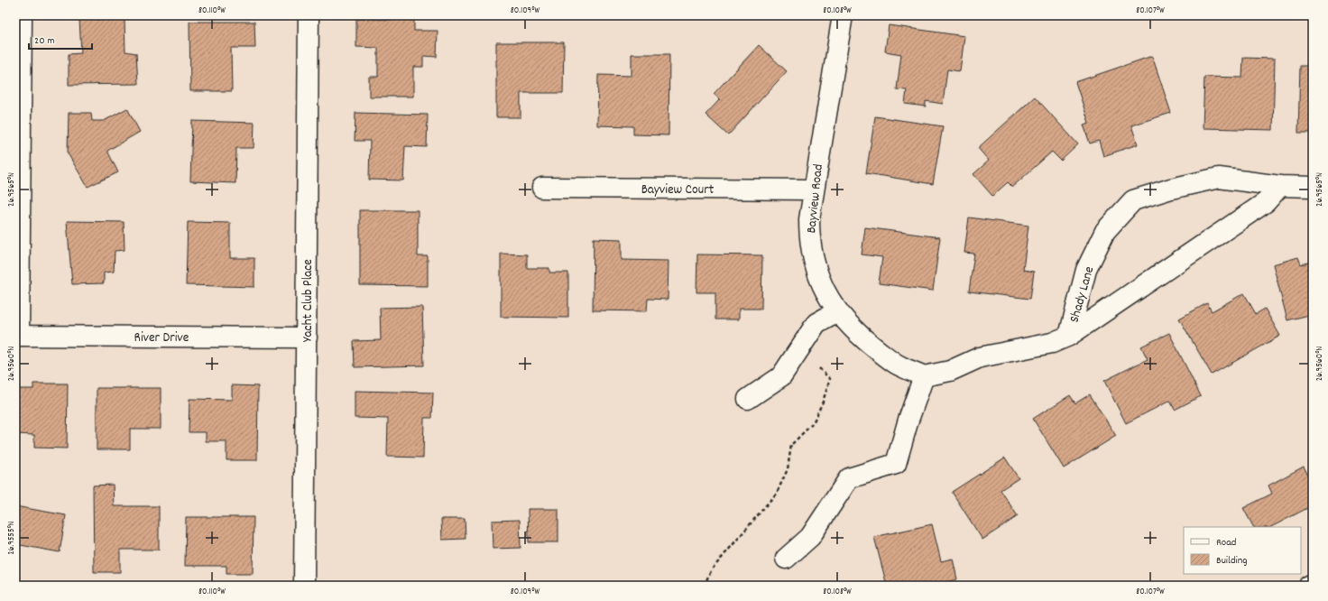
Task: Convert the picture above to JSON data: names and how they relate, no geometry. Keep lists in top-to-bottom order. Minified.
{"streets":{"street":["Bayview Court","Bayview Road","Shady Lane","Yacht Club Place","River Drive"]},"crossings":[["Bayview Court","Bayview Road"],["Bayview Road","Shady Lane"],["Yacht Club Place","River Drive"]],"legend":["Road","Building"],"scale_bar":"20 m","coordinates":["80.110°W","80.109°W","80.108°W","80.107°W","26.9565°N","26.9560°N","26.9555°N"]}
